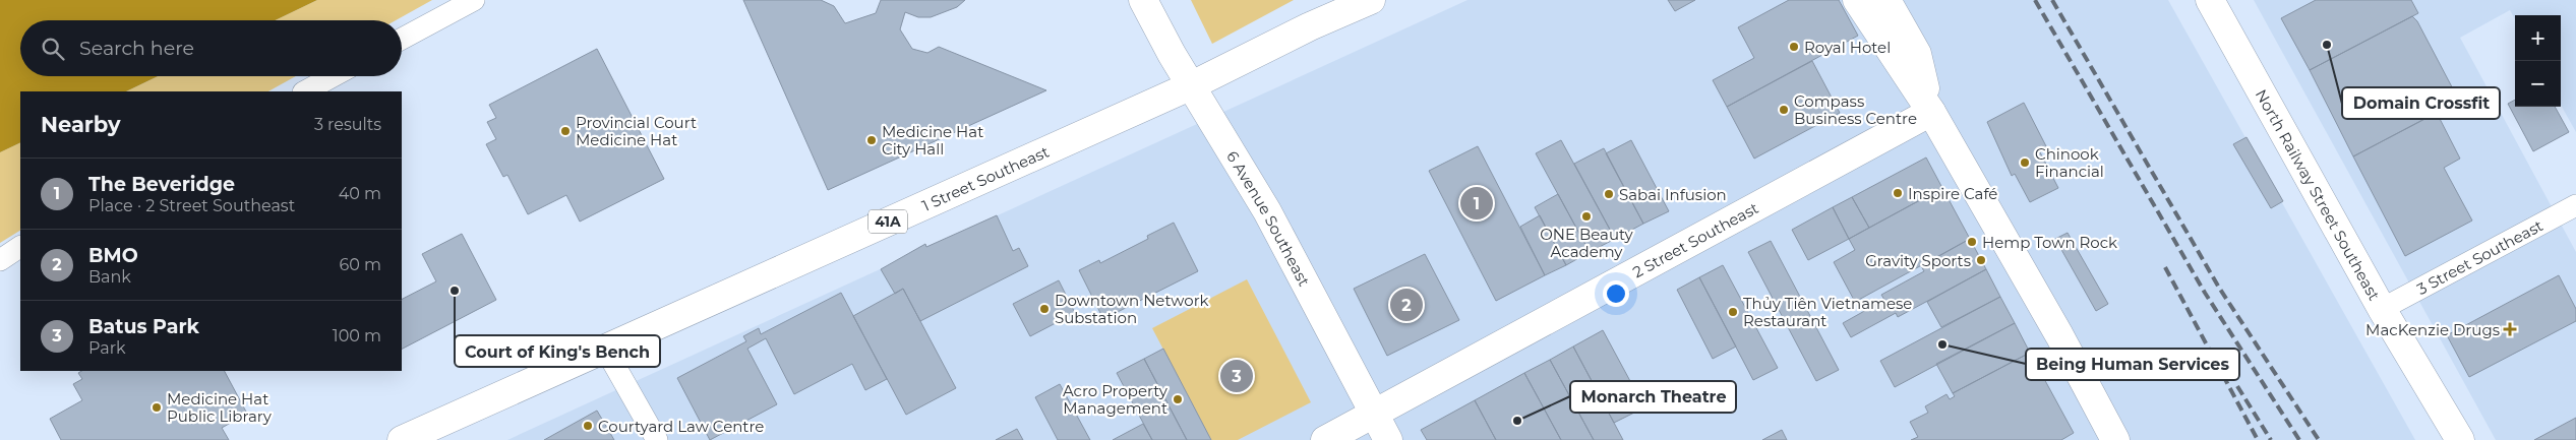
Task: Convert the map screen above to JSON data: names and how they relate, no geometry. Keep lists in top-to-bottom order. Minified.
{"streets":{"street":["1 Street Southeast","North Railway Street Southeast","6 Avenue Southeast","41A","2 Street Southeast","3 Street Southeast"]},"crossings":[["1 Street Southeast","6 Avenue Southeast"],["North Railway Street Southeast","3 Street Southeast"],["6 Avenue Southeast","2 Street Southeast"]],"places":{"other":["Domain Crossfit","Royal Hotel","Compass Business Centre","Provincial Court Medicine Hat","Medicine Hat City Hall","Chinook Financial","Inspire Café","Sabai Infusion","ONE Beauty Academy","Hemp Town Rock","Gravity Sports","Court of King's Bench","Downtown Network Substation","Thủy Tiên Vietnamese Restaurant","Being Human Services","Acro Property Management","Medicine Hat Public Library","Monarch Theatre","Courtyard Law Centre"],"health":["MacKenzie Drugs"]},"page":{"map_buttons":["+","−"],"search":"Search here","heading":["Nearby","3 results"],"list":[{"mark":"1","name":"The Beveridge","note":"Place · 2 Street Southeast","value":"40 m"},{"mark":"2","name":"BMO","note":"Bank","value":"60 m"},{"mark":"3","name":"Batus Park","note":"Park","value":"100 m"}],"pins":["1","2","3"]}}
